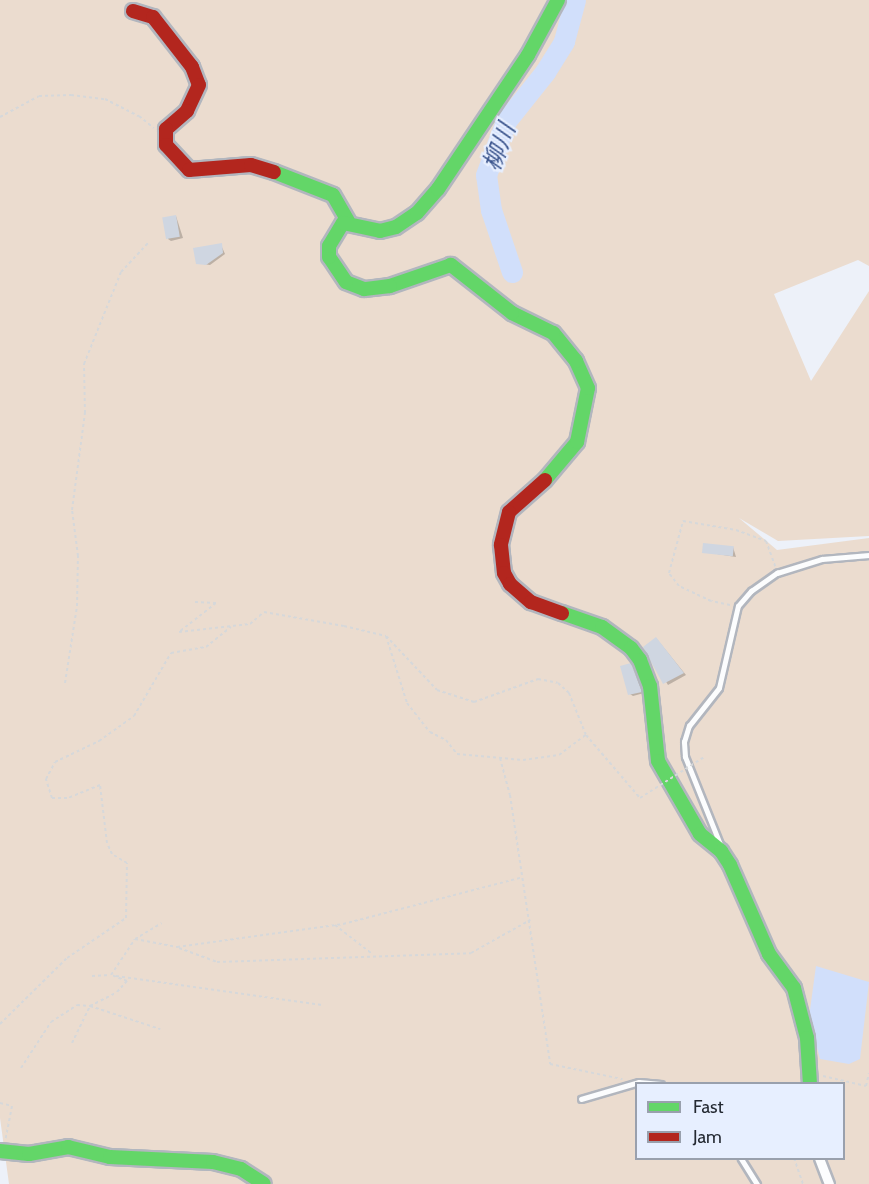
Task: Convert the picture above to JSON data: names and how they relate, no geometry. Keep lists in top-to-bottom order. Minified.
{"water":["柳川"],"legend":["Fast","Jam"]}
